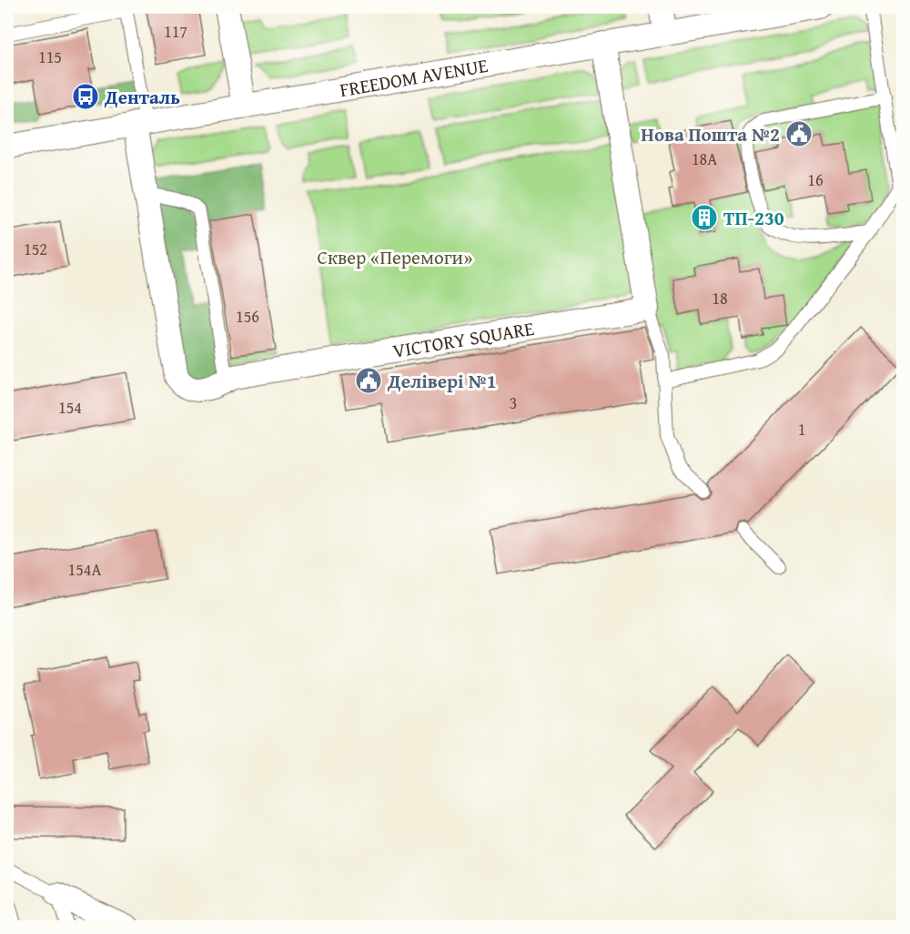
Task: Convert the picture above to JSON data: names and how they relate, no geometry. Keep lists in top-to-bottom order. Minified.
{"streets":{"street":["FREEDOM AVENUE","VICTORY SQUARE"]},"crossings":[["FREEDOM AVENUE","VICTORY SQUARE"]],"parks":["Сквер «Перемоги»"],"places":{"bus stop":["Денталь"],"public building":["Нова Пошта №2","Делівері №1"],"building":["ТП-230"]},"house_numbers":["117","115","18А","16","152","18","156","3","154","1","154А"]}
